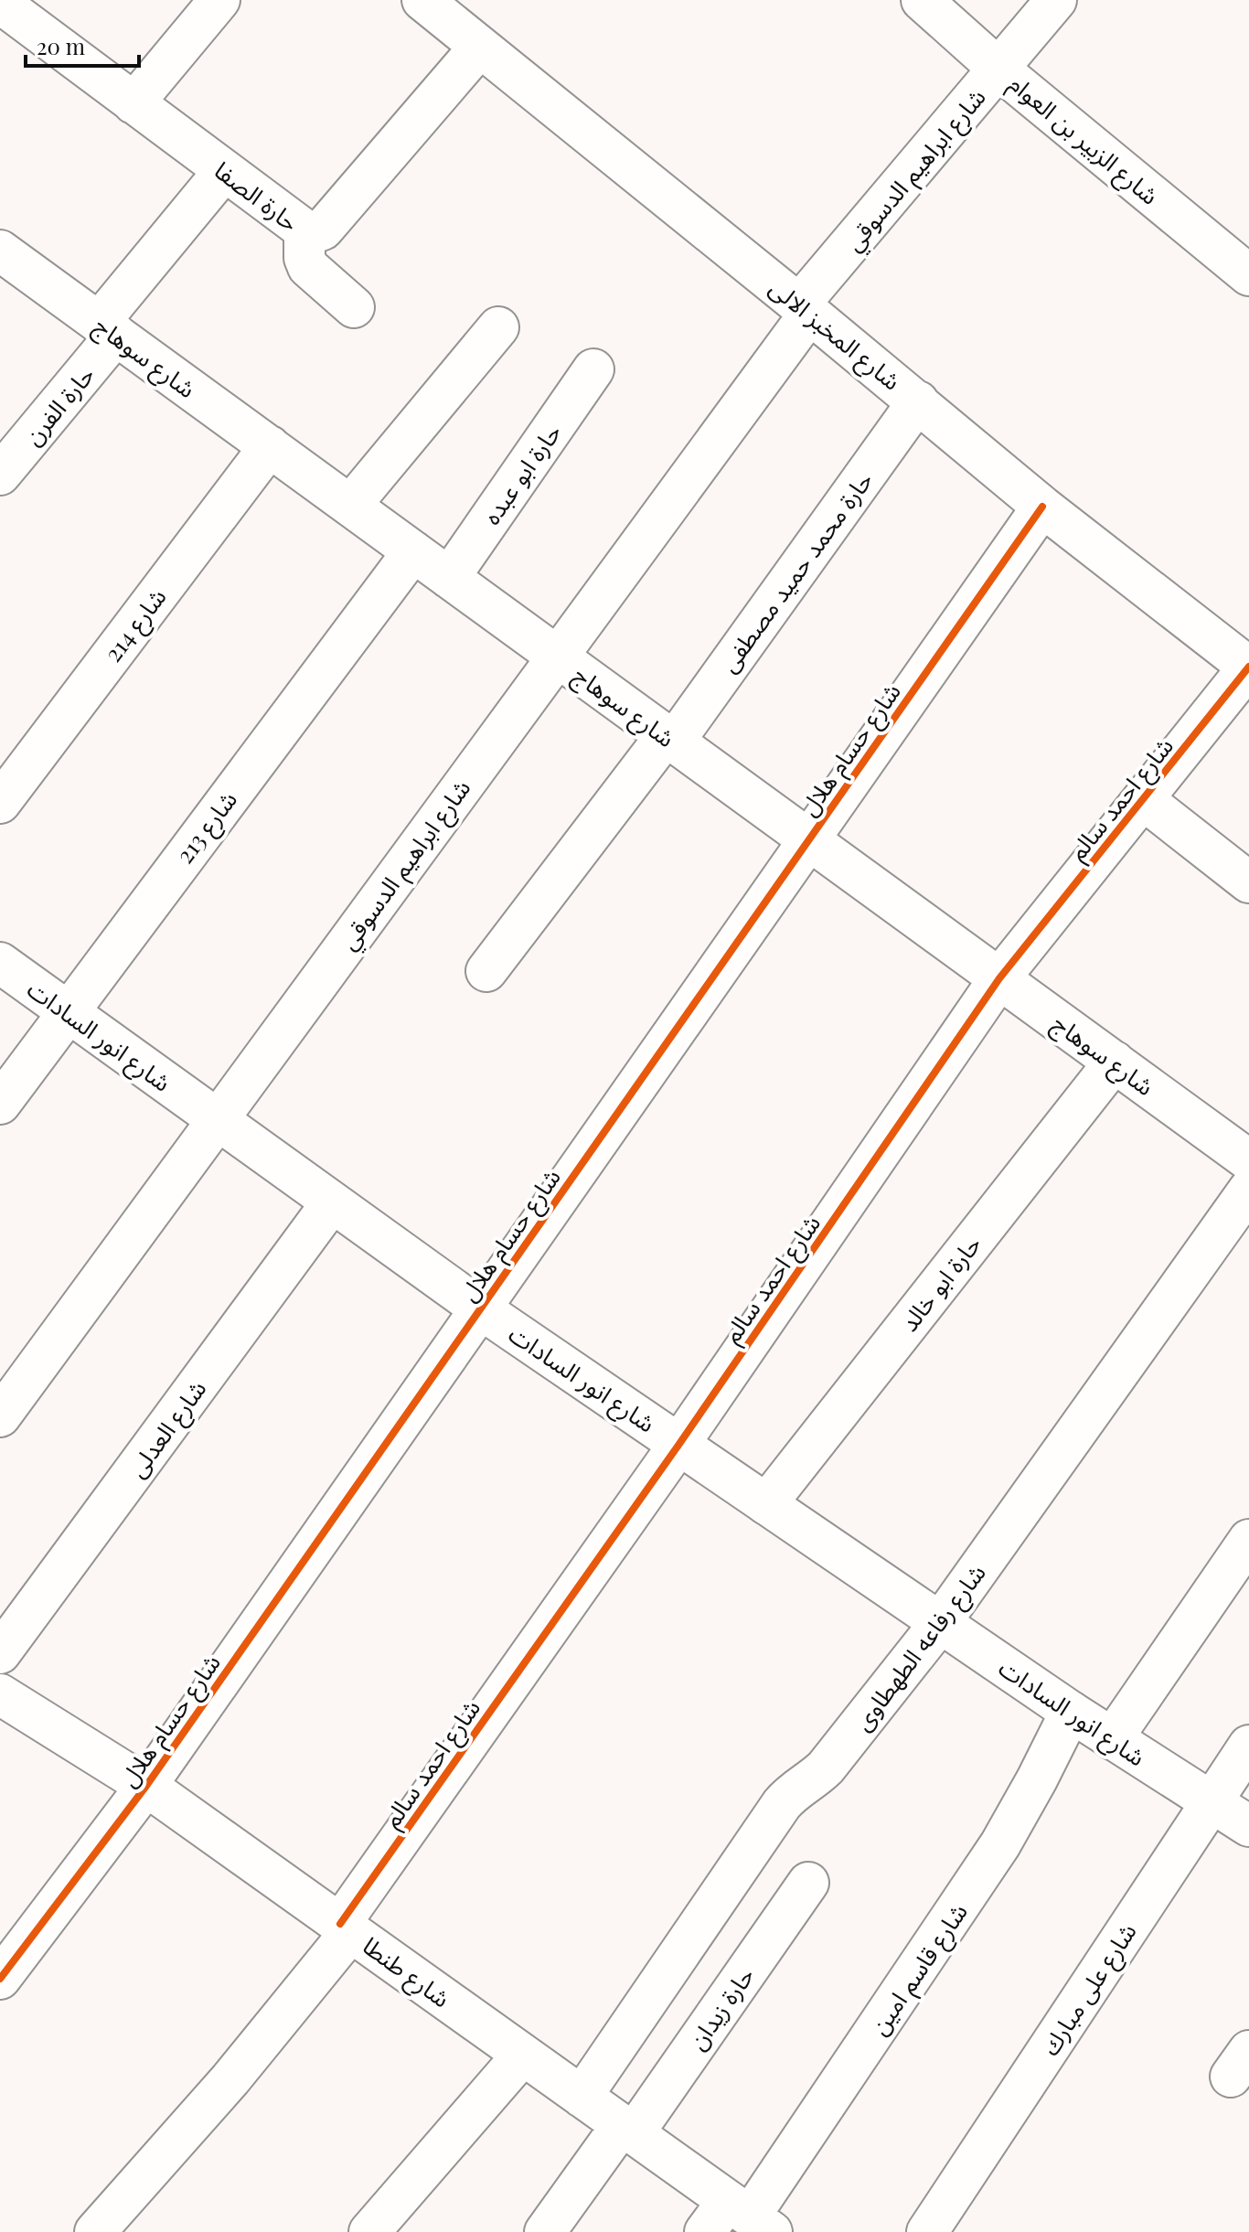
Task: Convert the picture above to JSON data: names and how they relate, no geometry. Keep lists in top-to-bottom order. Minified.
{"streets":{"street":["شارع الزبير بن العوام","شارع ابراهيم الدسوقي","حارة الصفا","شارع المخبز الالى","شارع سوهاج","حارة الفرن","حارة ابو عبده","حارة محمد حميد مصطفى","شارع 214","شارع حسام هلال","شارع احمد سالم","شارع 213","شارع انور السادات","حارة ابو خالد","شارع العدلى","شارع رفاعه الطهطاوى","شارع قاسم امين","شارع طنطا","شارع على مبارك","حارة زيدان"]},"crossings":[["شارع الزبير بن العوام","شارع ابراهيم الدسوقي"],["شارع ابراهيم الدسوقي","شارع المخبز الالى"],["شارع ابراهيم الدسوقي","شارع سوهاج"],["شارع ابراهيم الدسوقي","شارع انور السادات"],["حارة الصفا","شارع المخبز الالى"],["حارة الصفا","حارة الفرن"],["شارع المخبز الالى","حارة محمد حميد مصطفى"],["شارع المخبز الالى","شارع حسام هلال"],["شارع المخبز الالى","شارع احمد سالم"],["شارع سوهاج","حارة الفرن"],["شارع سوهاج","حارة ابو عبده"],["شارع سوهاج","حارة محمد حميد مصطفى"],["شارع سوهاج","شارع 214"],["شارع سوهاج","شارع حسام هلال"],["شارع سوهاج","شارع احمد سالم"],["شارع سوهاج","شارع 213"],["شارع سوهاج","حارة ابو خالد"],["شارع حسام هلال","شارع انور السادات"],["شارع حسام هلال","شارع طنطا"],["شارع احمد سالم","شارع انور السادات"],["شارع احمد سالم","شارع طنطا"],["شارع 213","شارع انور السادات"],["شارع انور السادات","حارة ابو خالد"],["شارع انور السادات","شارع العدلى"],["شارع انور السادات","شارع رفاعه الطهطاوى"],["شارع انور السادات","شارع قاسم امين"],["شارع انور السادات","شارع على مبارك"],["شارع رفاعه الطهطاوى","شارع طنطا"],["شارع قاسم امين","شارع طنطا"],["شارع طنطا","حارة زيدان"]],"scale_bar":"20 m"}
